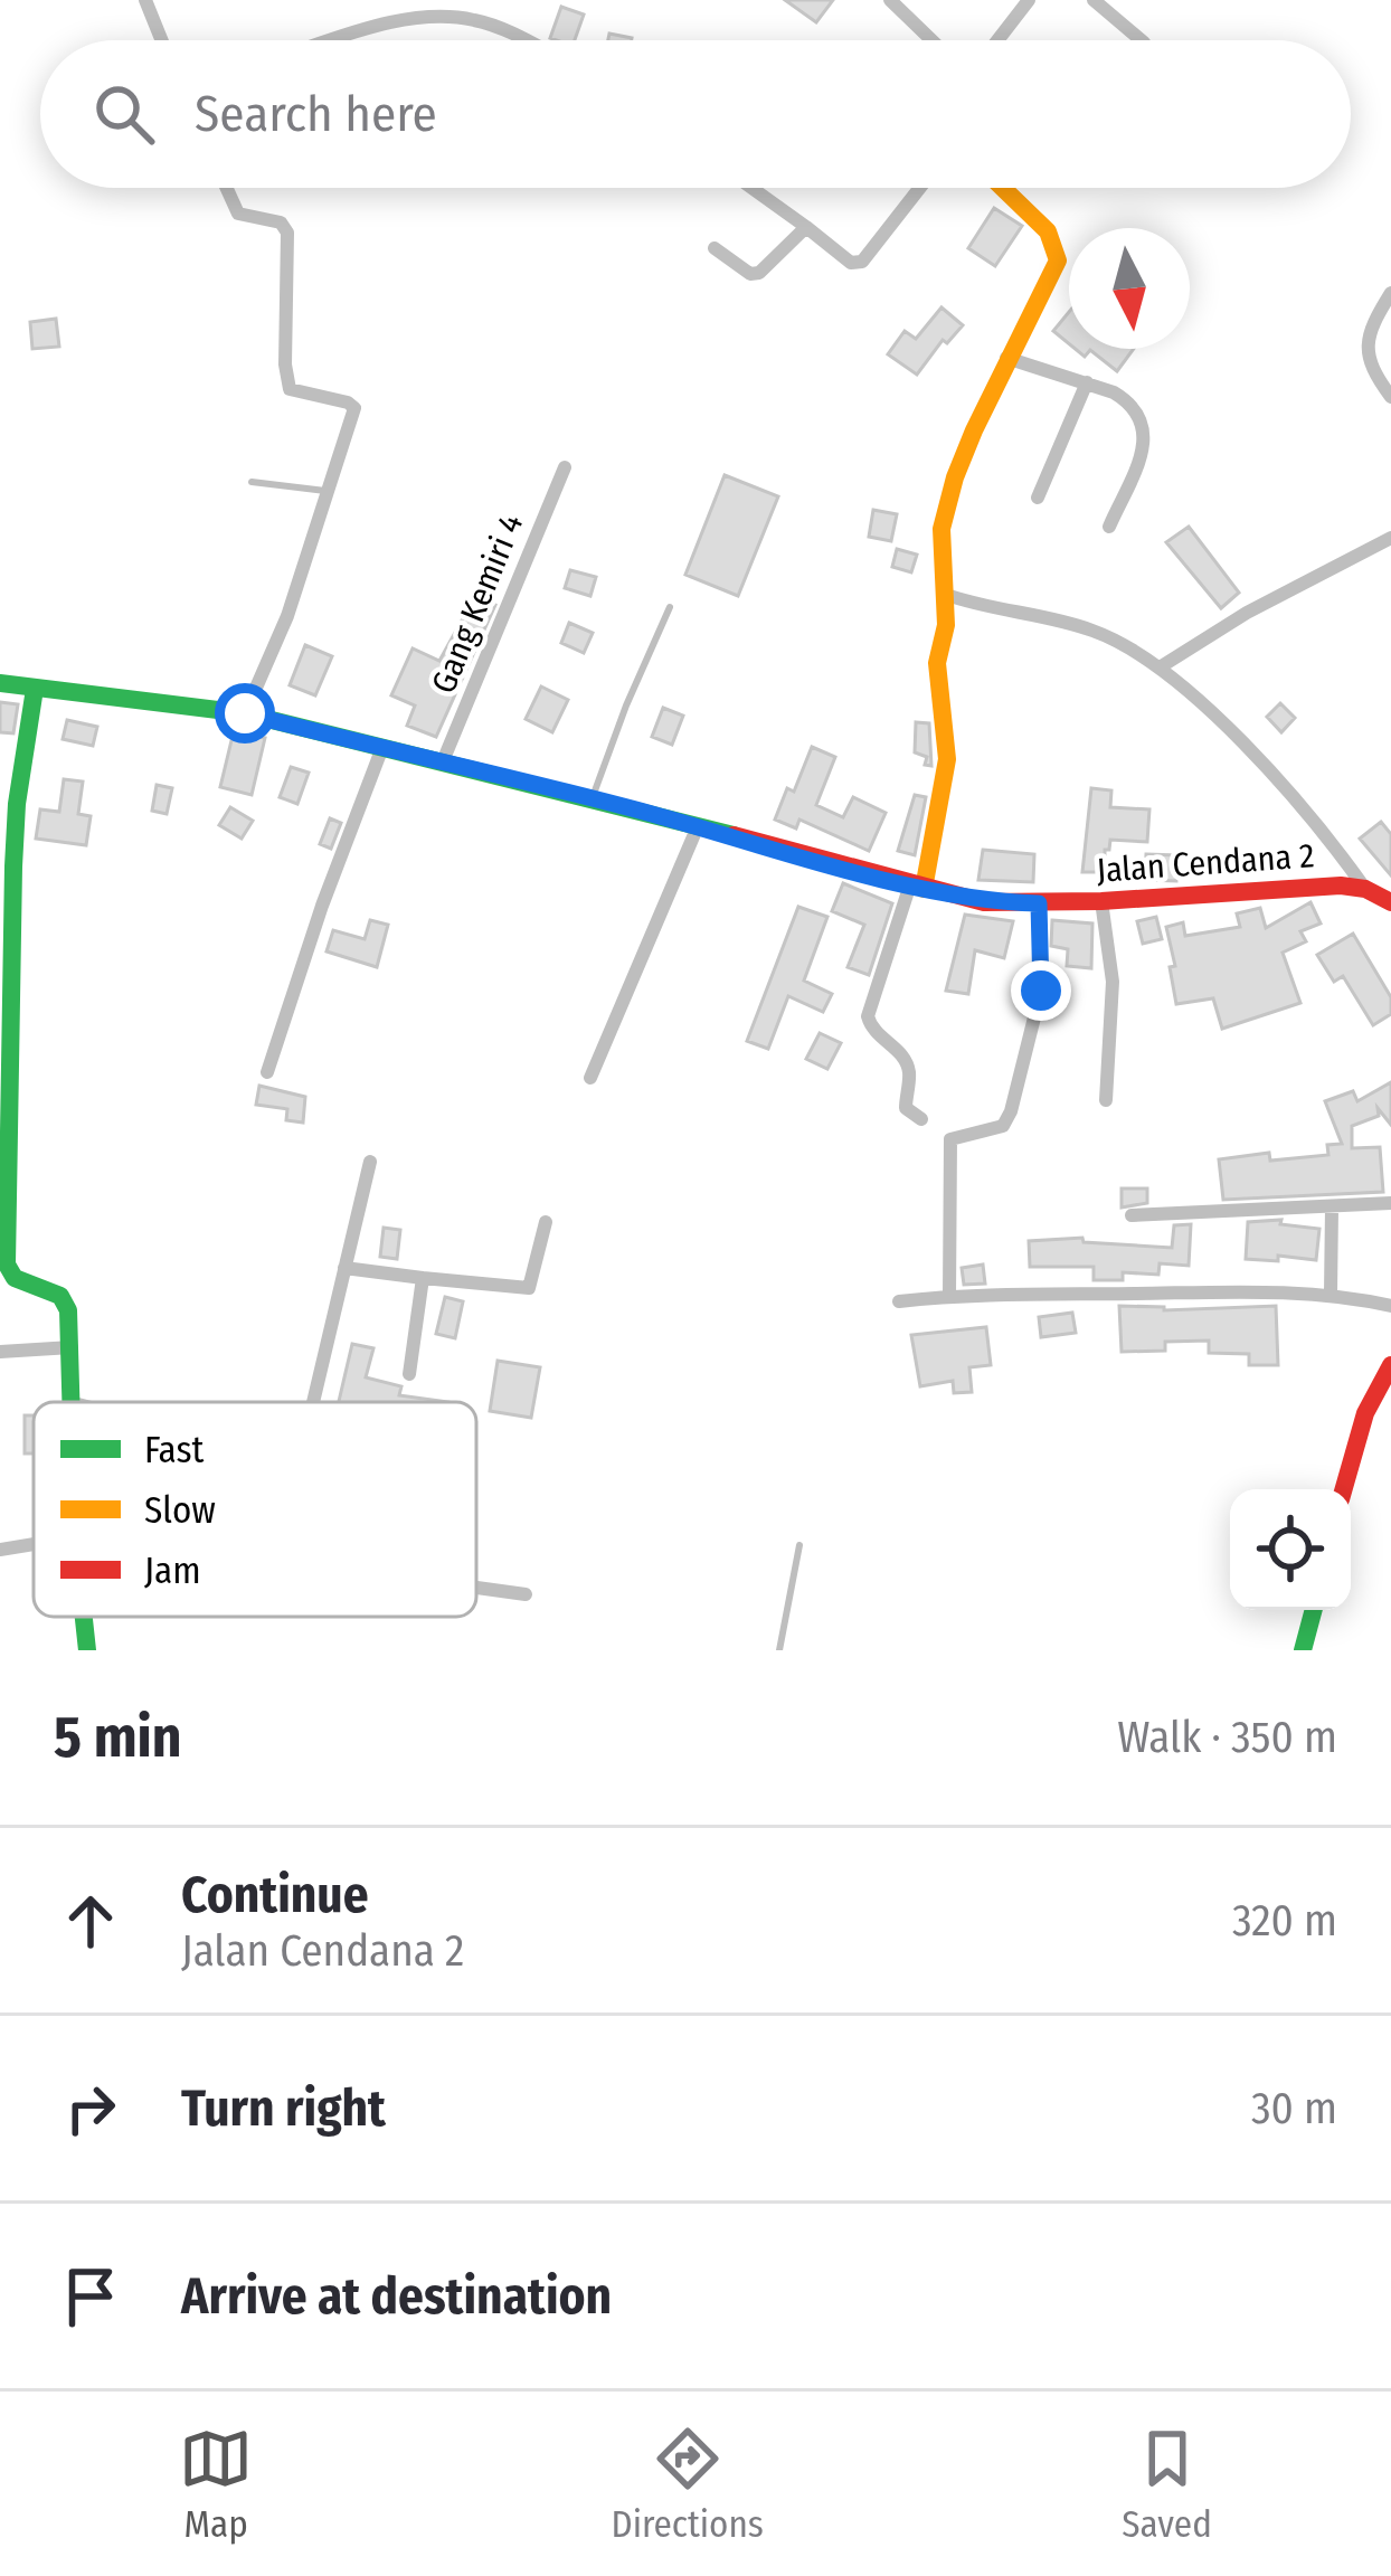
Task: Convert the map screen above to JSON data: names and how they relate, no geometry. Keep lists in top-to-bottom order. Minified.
{"streets":{"street":["Gang Kemiri 4","Jalan Cendana 2"]},"crossings":[["Gang Kemiri 4","Jalan Cendana 2"]],"legend":["Fast","Slow","Jam"],"north":"bottom","page":{"search":"Search here","heading":["5 min","Walk · 350 m"],"list":[["Continue","Jalan Cendana 2","320 m"],["Turn right","30 m"],"Arrive at destination"],"nav":["Map","Directions","Saved"]}}
